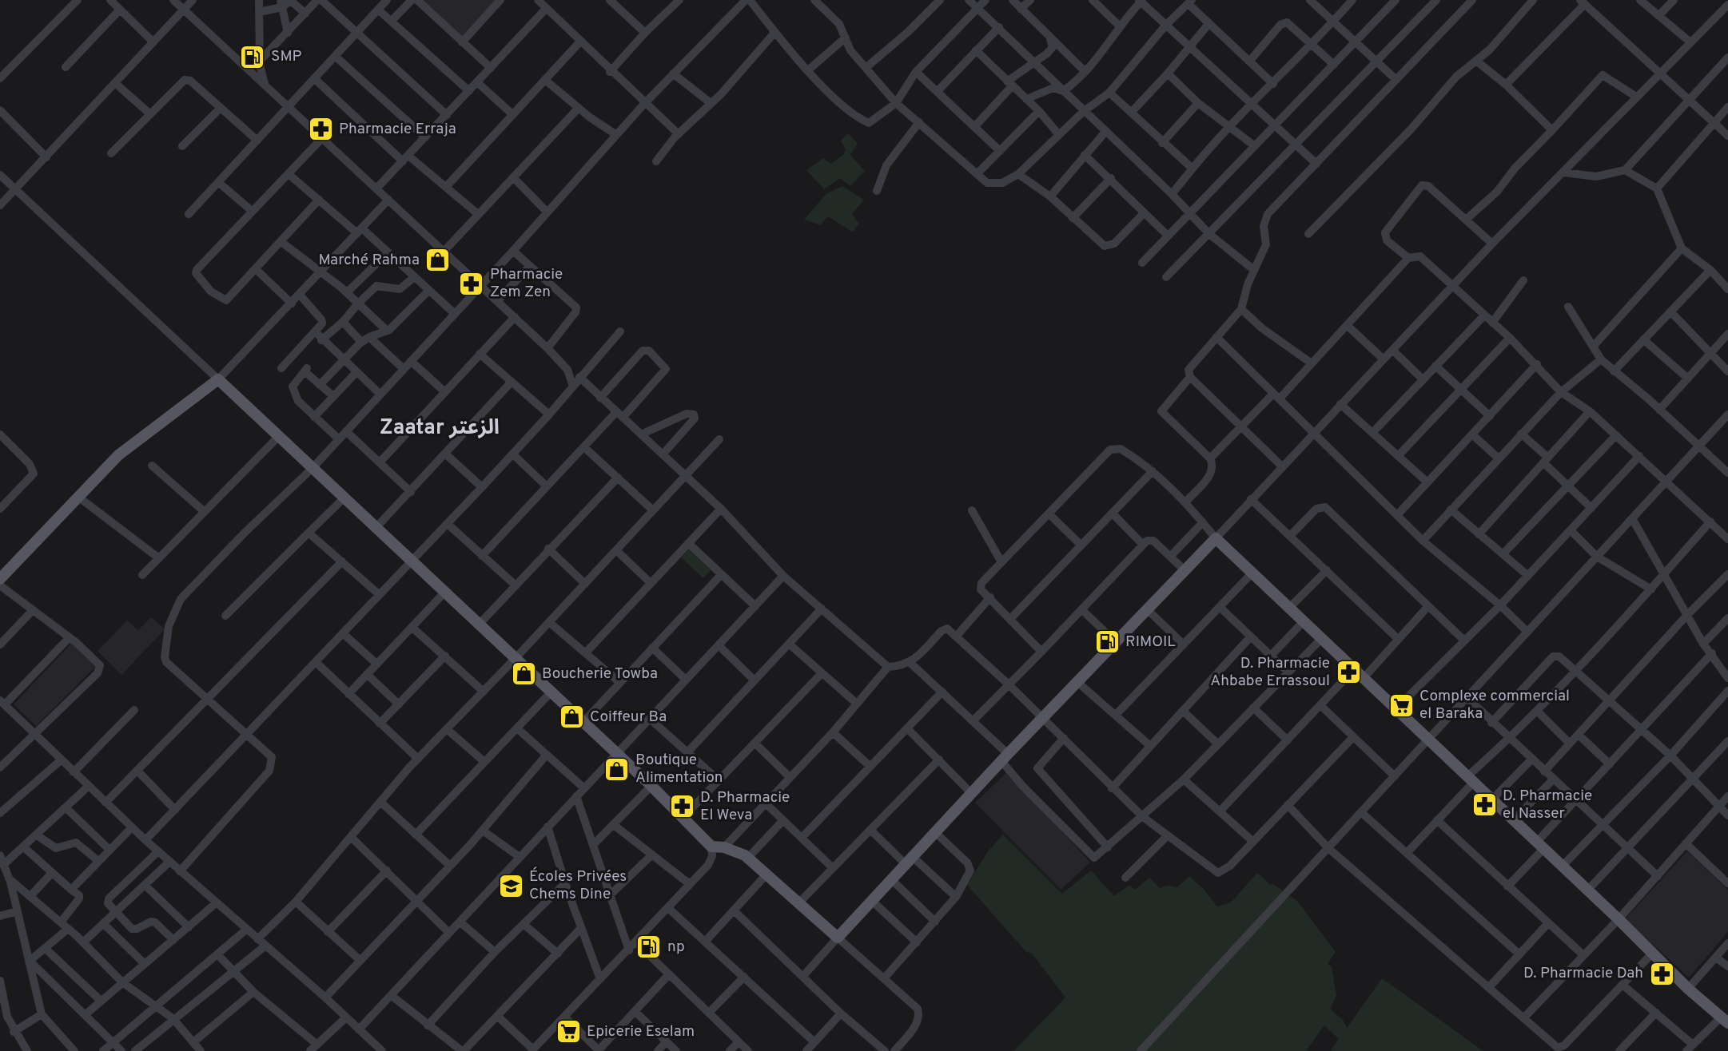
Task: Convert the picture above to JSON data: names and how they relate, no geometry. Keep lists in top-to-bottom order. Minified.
{"districts":["Zaatar الزعتر"],"places":{"fuel station":["SMP","RIMOIL","np"],"pharmacy":["Pharmacie Erraja","Pharmacie Zem Zen","D. Pharmacie Ahbabe Errassoul","D. Pharmacie el Nasser","D. Pharmacie El Weva","D. Pharmacie Dah"],"shop":["Marché Rahma","Boucherie Towba","Coiffeur Ba","Boutique Alimentation"],"supermarket":["Complexe commercial el Baraka","Epicerie Eselam"],"school or university":["Écoles Privées Chems Dine"]}}
